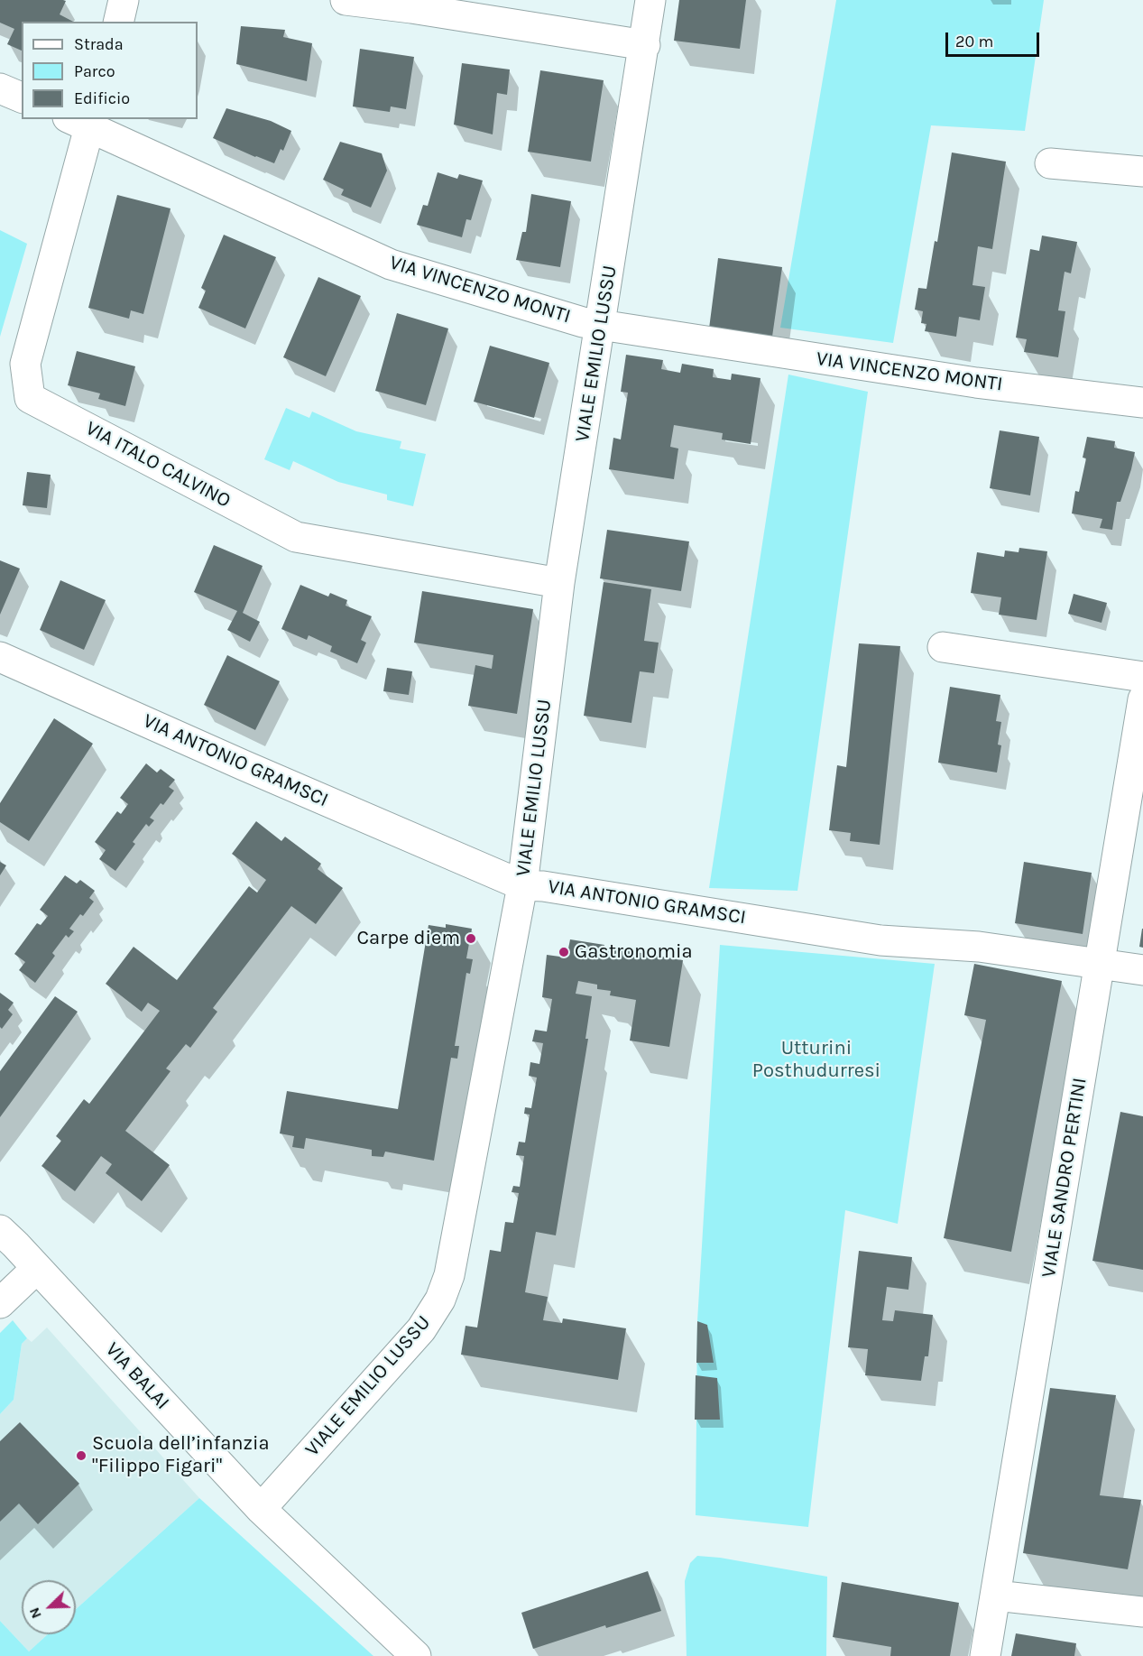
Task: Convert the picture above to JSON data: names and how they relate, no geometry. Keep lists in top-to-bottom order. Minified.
{"streets":{"street":["VIA VINCENZO MONTI","VIALE EMILIO LUSSU","VIA ITALO CALVINO","VIA ANTONIO GRAMSCI","VIALE SANDRO PERTINI","VIA BALAI"]},"crossings":[["VIA VINCENZO MONTI","VIALE EMILIO LUSSU"],["VIA VINCENZO MONTI","VIA ITALO CALVINO"],["VIALE EMILIO LUSSU","VIA ITALO CALVINO"],["VIALE EMILIO LUSSU","VIA ANTONIO GRAMSCI"],["VIALE EMILIO LUSSU","VIA BALAI"],["VIA ANTONIO GRAMSCI","VIALE SANDRO PERTINI"]],"parks":["Utturini Posthudurresi"],"places":["Carpe diem","Gastronomia","Scuola dell’infanzia \"Filippo Figari\""],"legend":["Strada","Parco","Edificio"],"scale_bar":"20 m","north":"bottom left"}
